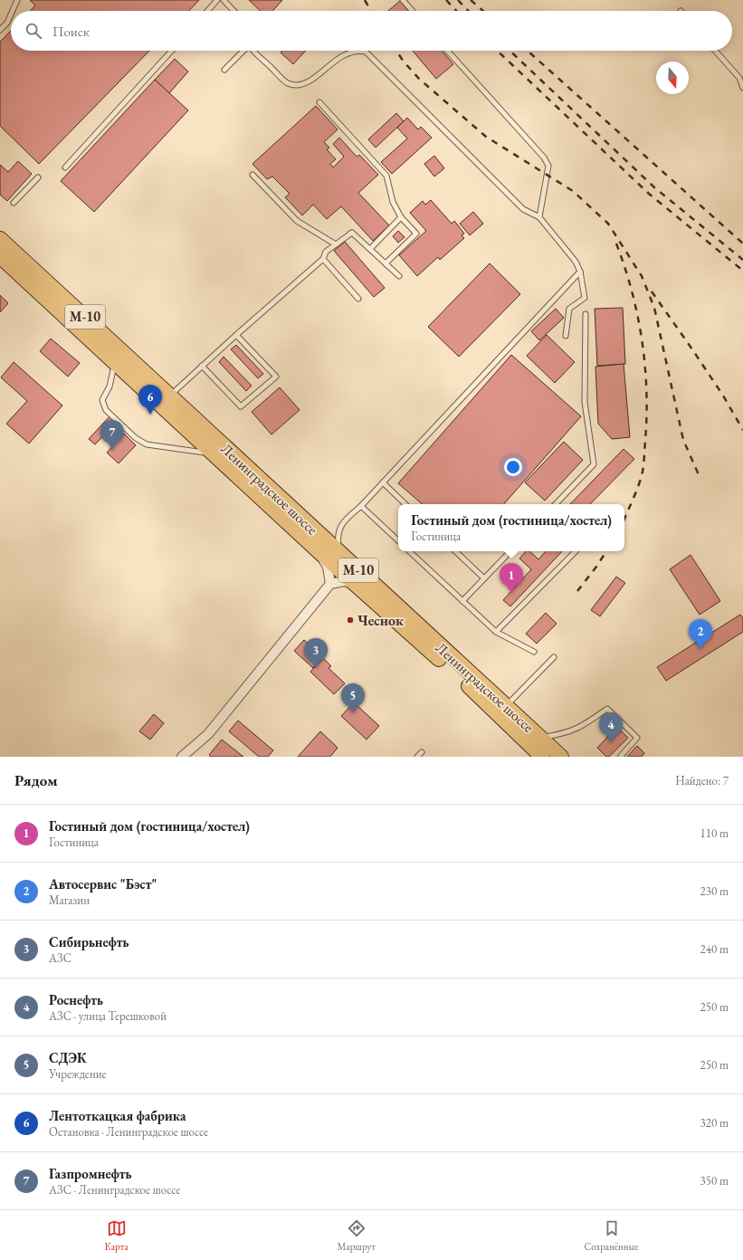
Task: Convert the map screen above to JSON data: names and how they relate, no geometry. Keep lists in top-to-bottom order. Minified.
{"streets":{"highway":["М-10","Ленинградское шоссе"]},"crossings":[["М-10","Ленинградское шоссе"]],"places":["Чеснок"],"north":"bottom","page":{"search":"Поиск","pins":["6","7","1","2","3","5","4"],"popup":["Гостиный дом (гостиница/хостел)","Гостиница"],"heading":["Рядом","Найдено: 7"],"list":[{"mark":"1","name":"Гостиный дом (гостиница/хостел)","note":"Гостиница","value":"110 m"},{"mark":"2","name":"Автосервис \"Бэст\"","note":"Магазин","value":"230 m"},{"mark":"3","name":"Сибирьнефть","note":"АЗС","value":"240 m"},{"mark":"4","name":"Роснефть","note":"АЗС · улица Терешковой","value":"250 m"},{"mark":"5","name":"СДЭК","note":"Учреждение","value":"250 m"},{"mark":"6","name":"Лентоткацкая фабрика","note":"Остановка · Ленинградское шоссе","value":"320 m"},{"mark":"7","name":"Газпромнефть","note":"АЗС · Ленинградское шоссе","value":"350 m"}],"nav":["Карта","Маршрут","Сохранённые"]}}
